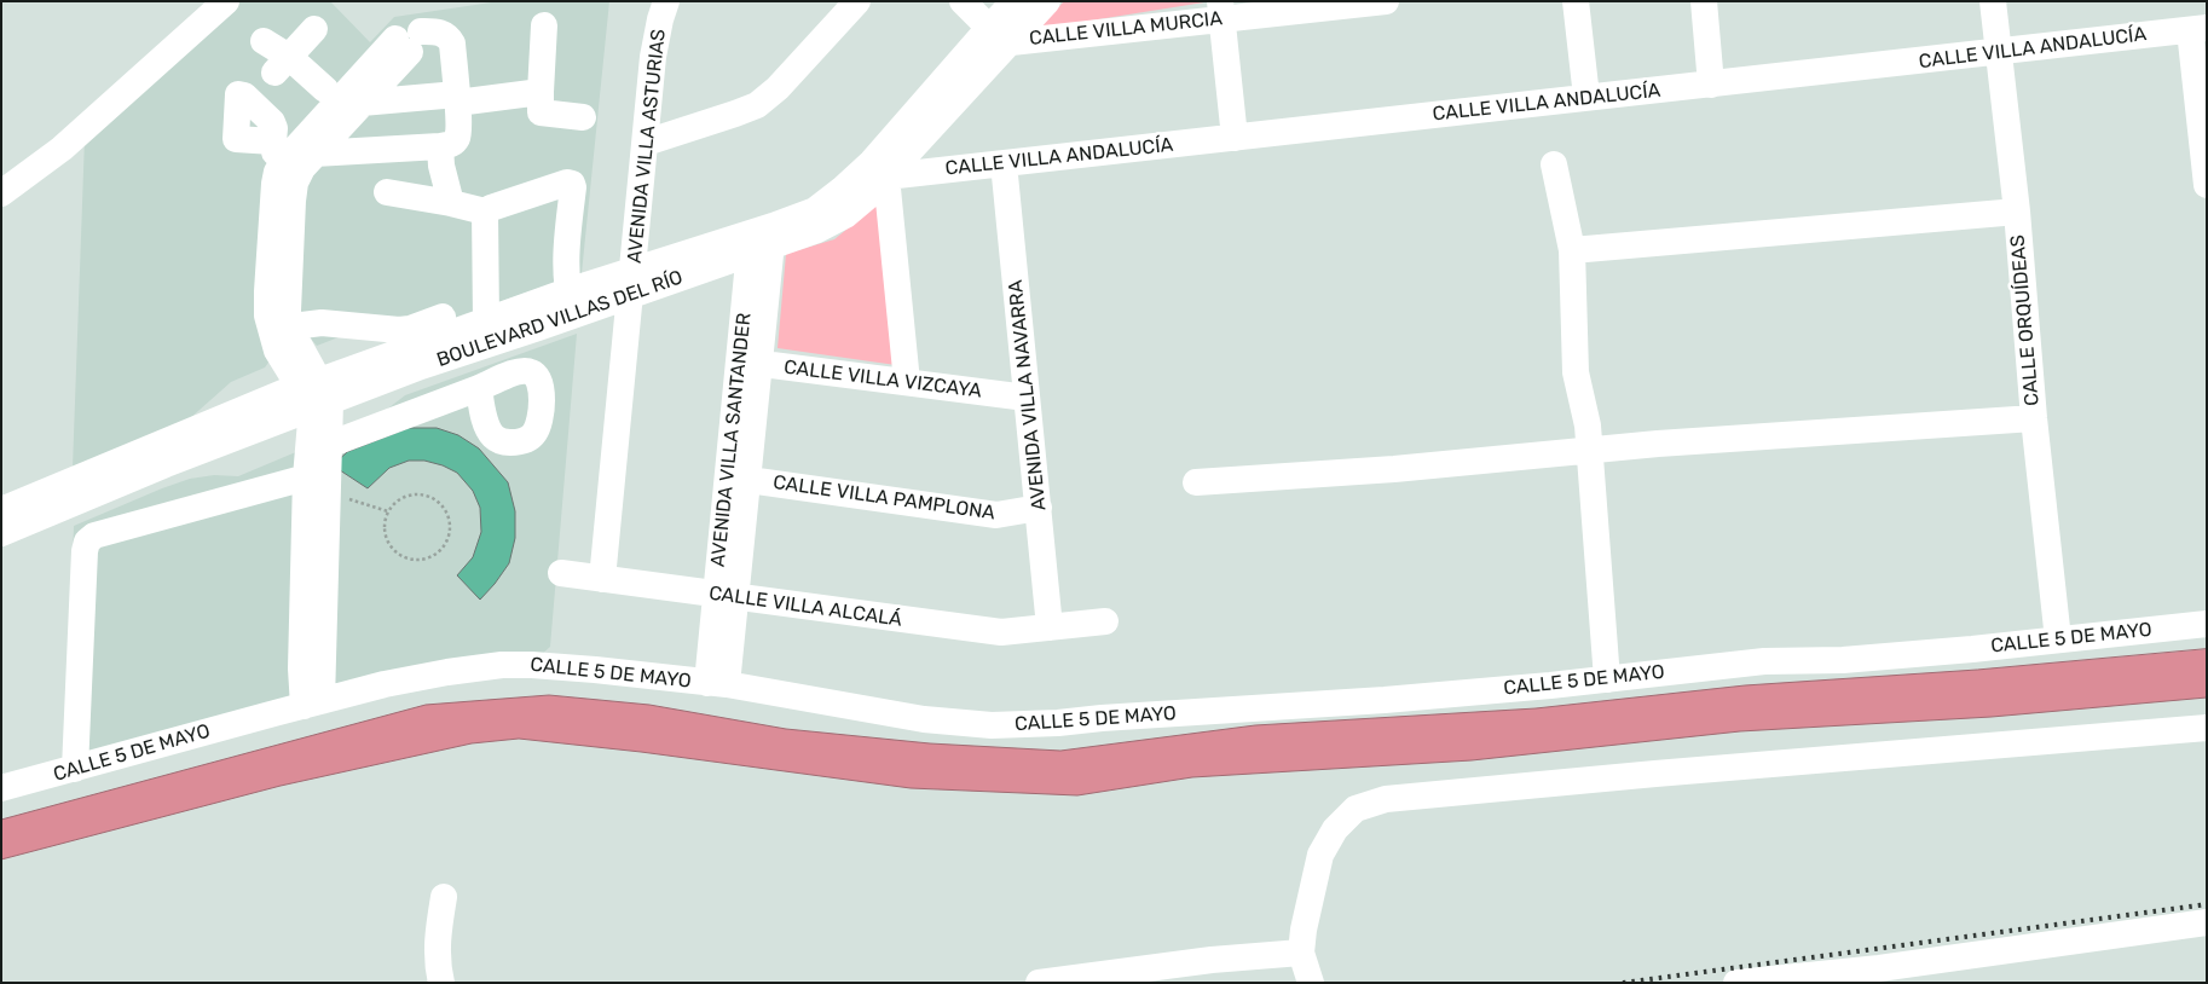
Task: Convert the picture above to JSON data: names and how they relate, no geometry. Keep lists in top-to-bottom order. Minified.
{"streets":{"street":["CALLE VILLA MURCIA","CALLE VILLA ANDALUCÍA","AVENIDA VILLA ASTURIAS","BOULEVARD VILLAS DEL RÍO","CALLE ORQUÍDEAS","CALLE VILLA VIZCAYA","AVENIDA VILLA NAVARRA","AVENIDA VILLA SANTANDER","CALLE VILLA PAMPLONA","CALLE VILLA ALCALÁ","CALLE 5 DE MAYO"]},"crossings":[["CALLE VILLA MURCIA","BOULEVARD VILLAS DEL RÍO"],["CALLE VILLA ANDALUCÍA","BOULEVARD VILLAS DEL RÍO"],["CALLE VILLA ANDALUCÍA","CALLE ORQUÍDEAS"],["CALLE VILLA ANDALUCÍA","AVENIDA VILLA NAVARRA"],["AVENIDA VILLA ASTURIAS","BOULEVARD VILLAS DEL RÍO"],["AVENIDA VILLA ASTURIAS","CALLE VILLA ALCALÁ"],["BOULEVARD VILLAS DEL RÍO","AVENIDA VILLA SANTANDER"],["CALLE ORQUÍDEAS","CALLE 5 DE MAYO"],["CALLE VILLA VIZCAYA","AVENIDA VILLA NAVARRA"],["CALLE VILLA VIZCAYA","AVENIDA VILLA SANTANDER"],["AVENIDA VILLA NAVARRA","CALLE VILLA PAMPLONA"],["AVENIDA VILLA NAVARRA","CALLE VILLA ALCALÁ"],["AVENIDA VILLA SANTANDER","CALLE VILLA PAMPLONA"],["AVENIDA VILLA SANTANDER","CALLE VILLA ALCALÁ"],["AVENIDA VILLA SANTANDER","CALLE 5 DE MAYO"]]}
